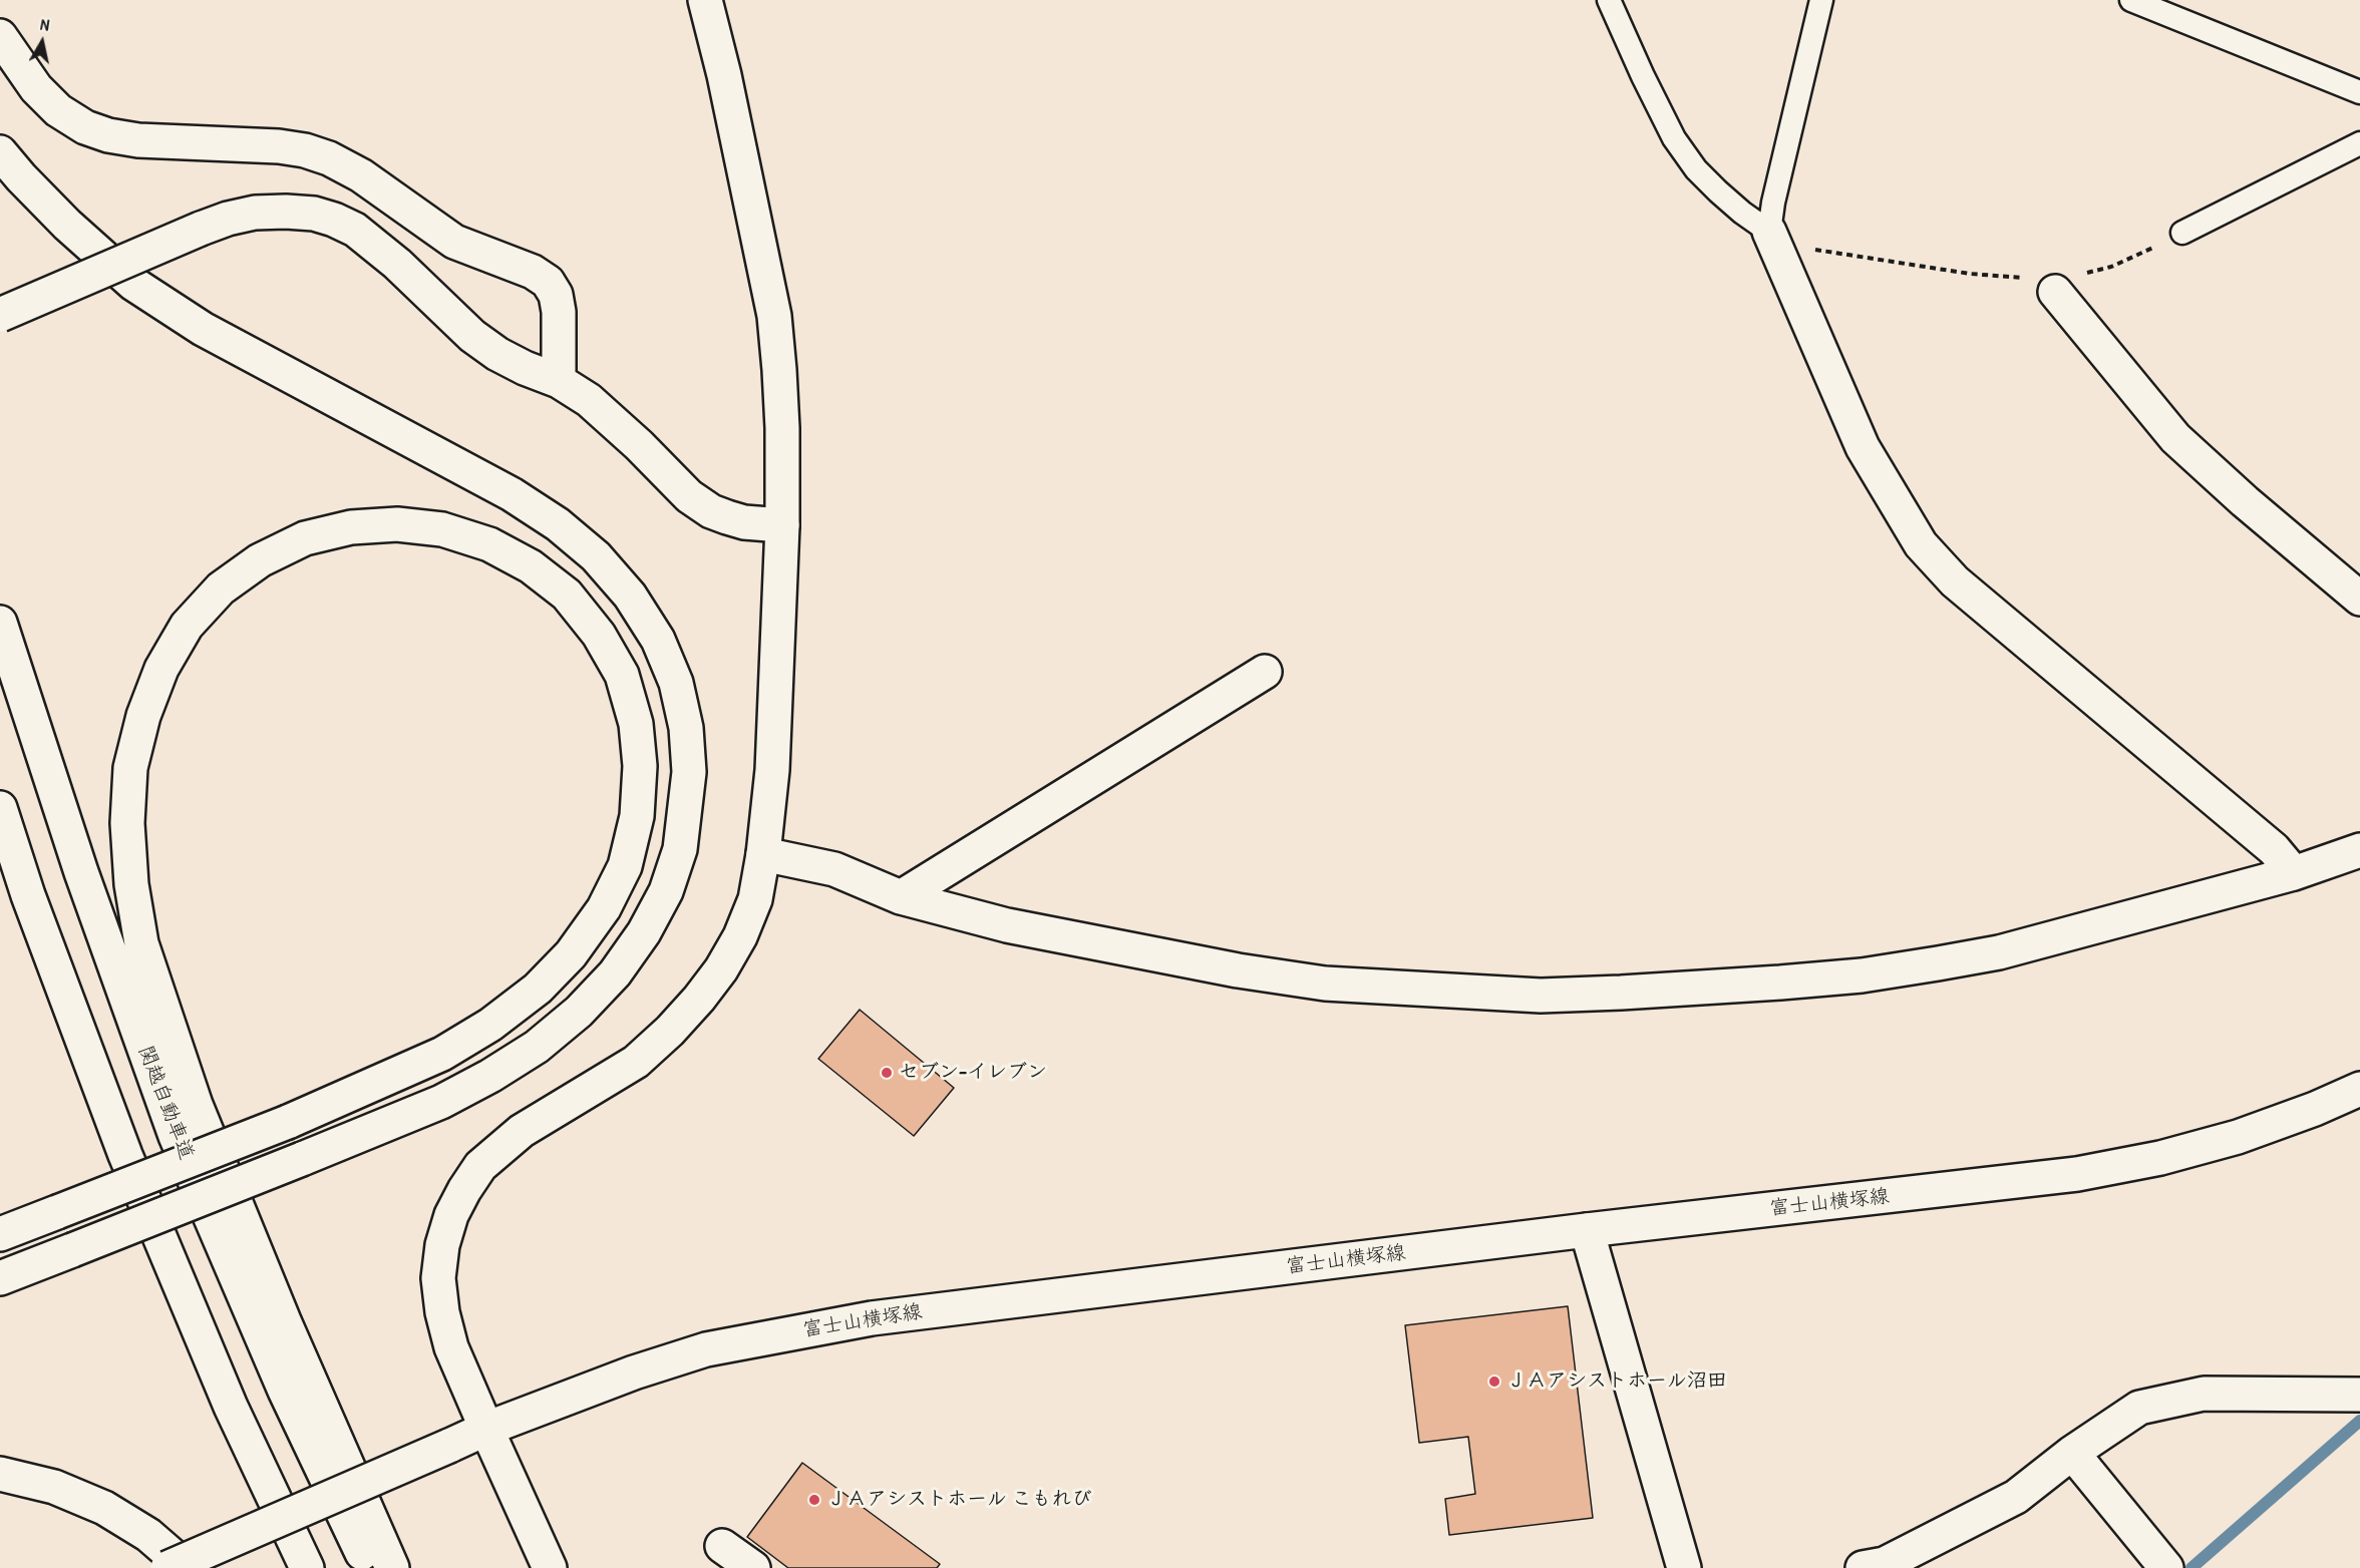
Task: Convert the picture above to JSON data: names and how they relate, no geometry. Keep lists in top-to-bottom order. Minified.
{"streets":{"main road":["関越自動車道","富士山横塚線"]},"places":["セブン-イレブン","ＪＡアシストホール沼田","ＪＡアシストホール こもれび"],"north":"top"}
